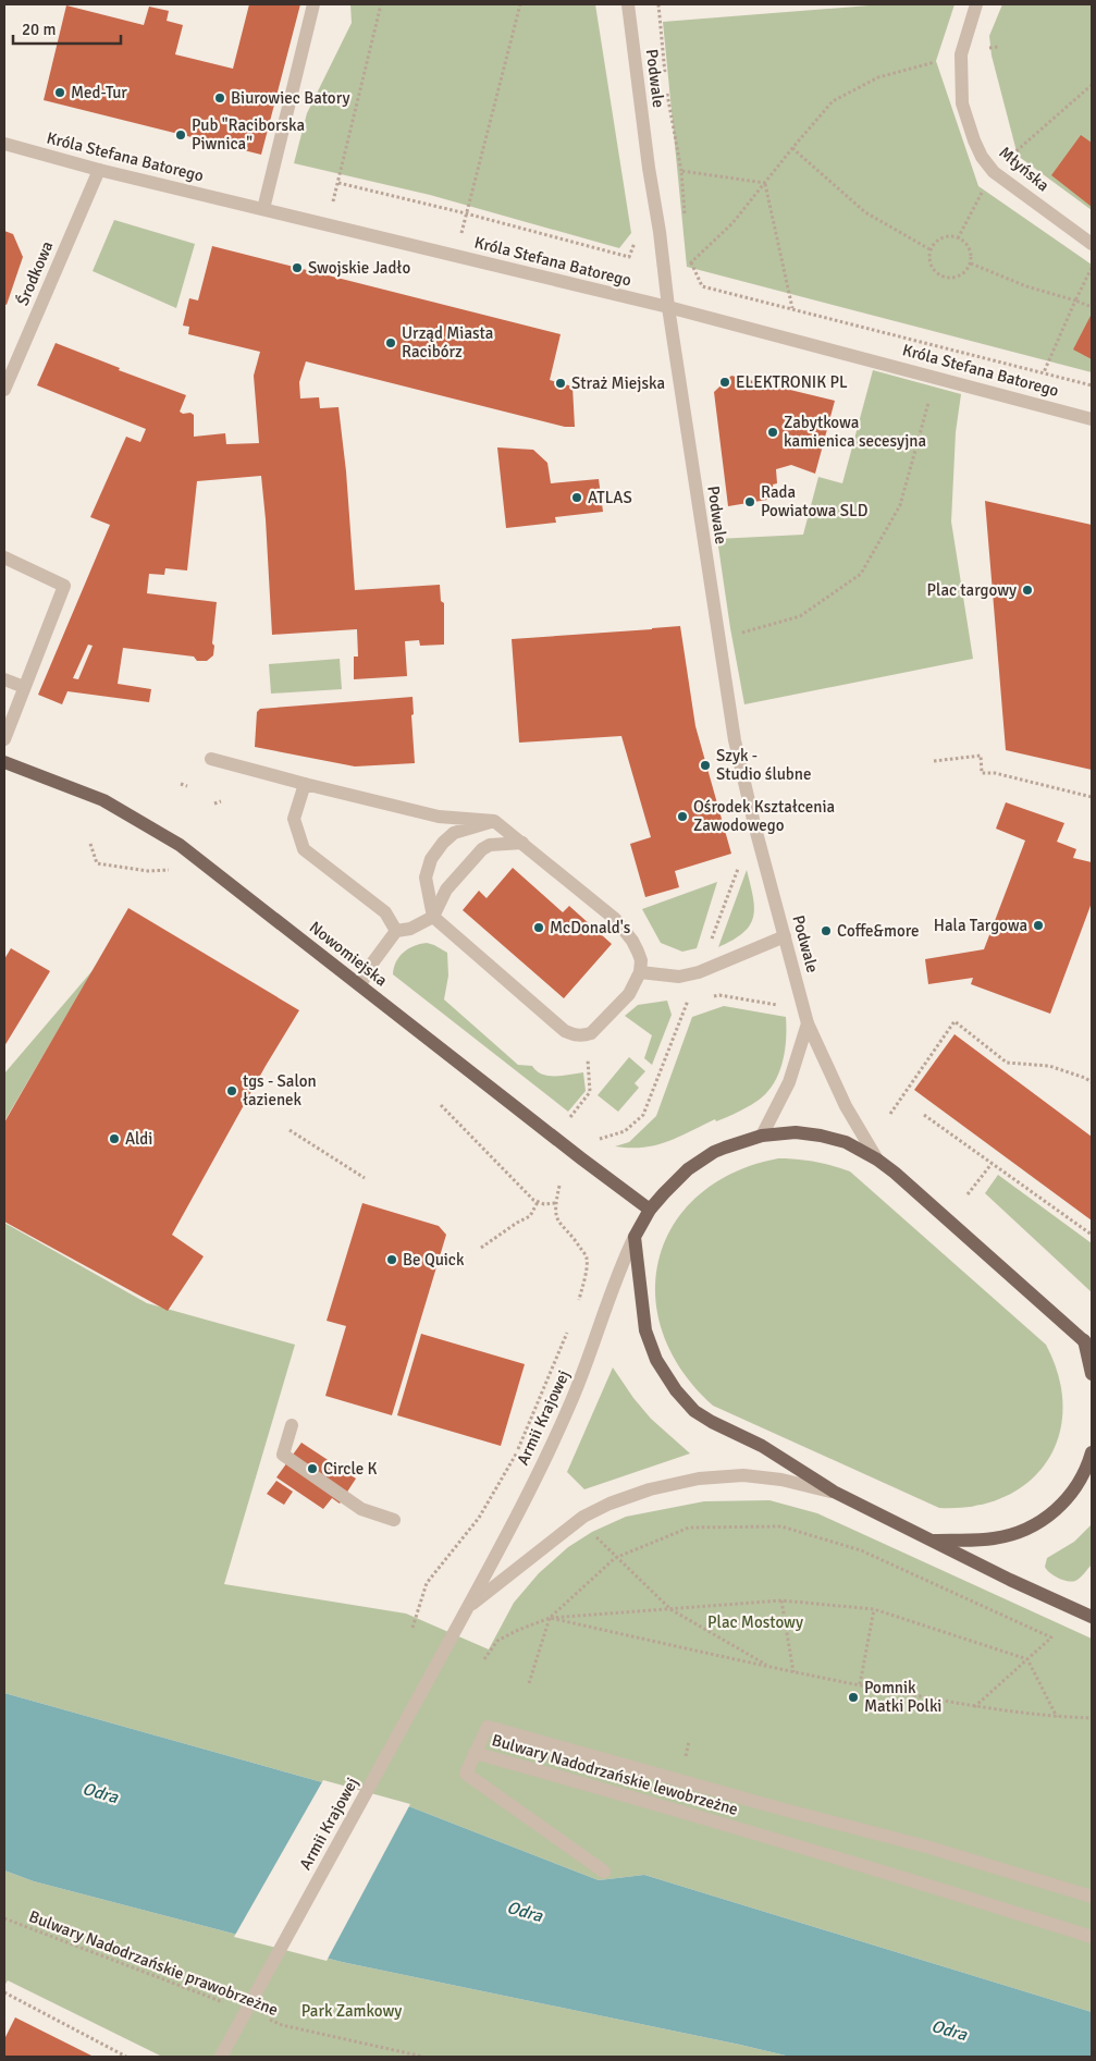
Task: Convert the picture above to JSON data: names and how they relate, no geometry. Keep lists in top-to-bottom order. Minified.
{"streets":{"main road":["Nowomiejska"],"street":["Podwale","Króla Stefana Batorego","Młyńska","Środkowa","Armii Krajowej","Bulwary Nadodrzańskie lewobrzeżne"],"path":["Bulwary Nadodrzańskie prawobrzeżne"]},"crossings":[["Podwale","Króla Stefana Batorego"],["Króla Stefana Batorego","Środkowa"]],"water":["Odra"],"parks":["Plac Mostowy","Park Zamkowy"],"places":["Med-Tur","Biurowiec Batory","Pub \"Raciborska Piwnica\"","Swojskie Jadło","Urząd Miasta Racibórz","ELEKTRONIK PL","Straż Miejska","Zabytkowa kamienica secesyjna","ATLAS","Rada Powiatowa SLD","Plac targowy","Szyk - Studio ślubne","Ośrodek Kształcenia Zawodowego","Hala Targowa","McDonald's","Coffe&more","tgs - Salon łazienek","Aldi","Be Quick","Circle K","Pomnik Matki Polki"],"scale_bar":"20 m"}
